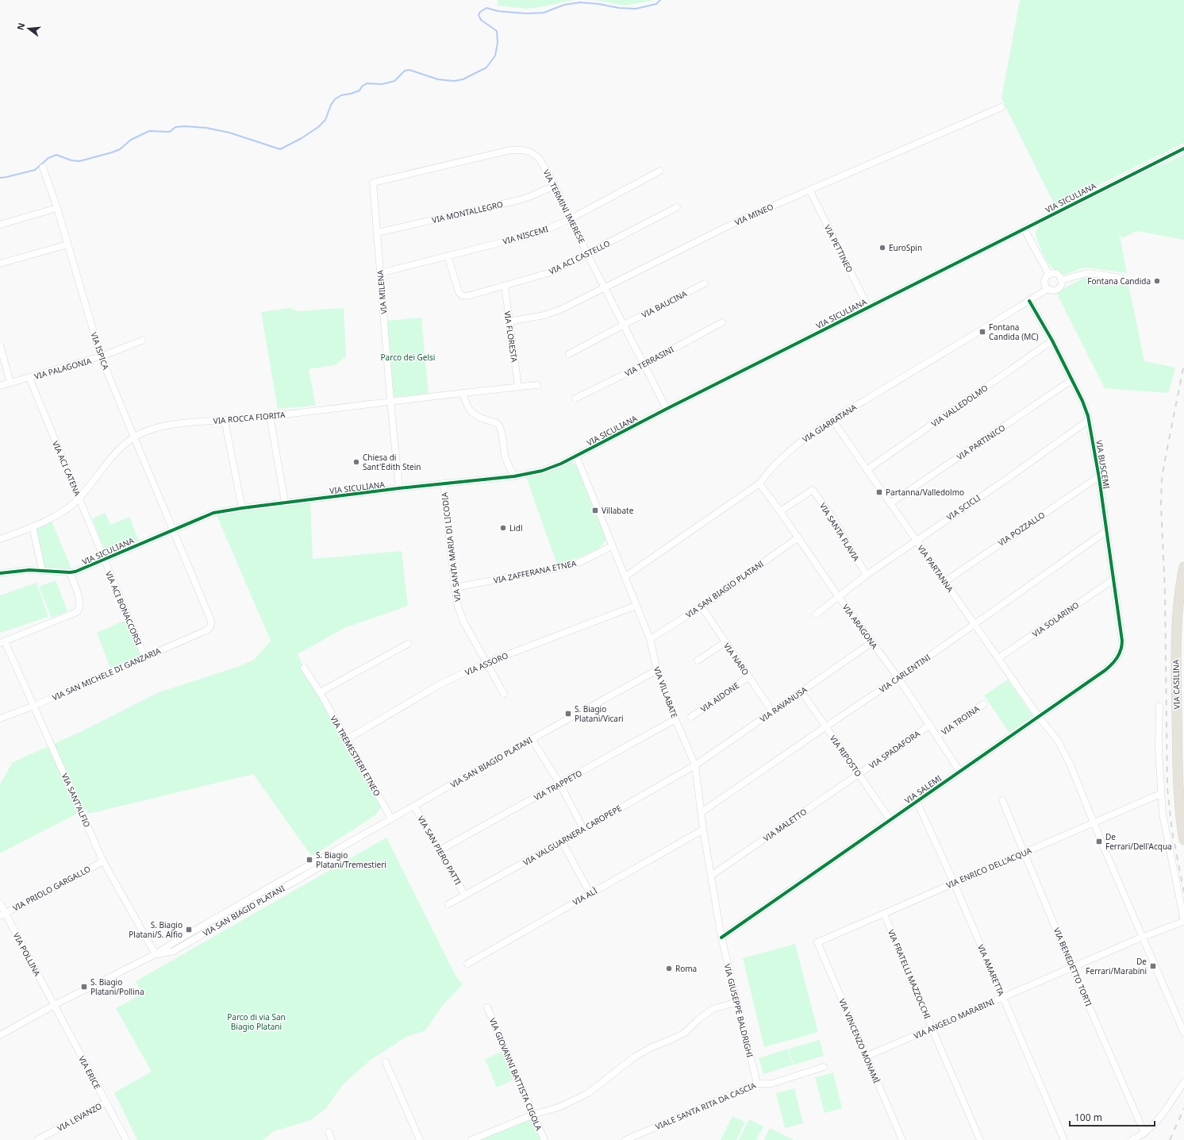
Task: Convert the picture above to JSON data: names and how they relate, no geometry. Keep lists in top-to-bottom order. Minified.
{"streets":{"main road":["VIA CASILINA"],"street":["VIA SICULIANA","VIA TERMINI IMERESE","VIA MONTALLEGRO","VIA MINEO","VIA NISCEMI","VIA PETTINEO","VIA ACI CASTELLO","VIA MILENA","VIA BAUCINA","VIA FLORESTA","VIA ISPICA","VIA TERRASINI","VIA PALAGONIA","VIA VALLEDOLMO","VIA ROCCA FIORITA","VIA GIARRATANA","VIA PARTINICO","VIA BUSCEMI","VIA ACI CATENA","VIA SCICLI","VIA POZZALLO","VIA SANTA FLAVIA","VIA SANTA MARIA DI LICODIA","VIA PARTANNA","VIA ZAFFERANA ETNEA","VIA SAN BIAGIO PLATANI","VIA ACI BONACCORSI","VIA SOLARINO","VIA ARAGONA","VIA NARO","VIA ASSORO","VIA CARLENTINI","VIA SAN MICHELE DI GANZARIA","VIA VILLABATE","VIA AIDONE","VIA RAVANUSA","VIA TROINA","VIA SPADAFORA","VIA TREMESTIERI ETNEO","VIA RIPOSTO","VIA TRAPPETO","VIA SALEMI","VIA SANT'ALFIO","VIA MALETTO","VIA VALGUARNERA CAROPEPE","VIA SAN PIERO PATTI","VIA ENRICO DELL'ACQUA","VIA PRIOLO GARGALLO","VIA ALÌ","VIA POLLINA","VIA BENEDETTO TORTI","VIA AMARETTA","VIA FRATELLI MAZZOCCHI","VIA GIUSEPPE BALDRIGHI","VIA ANGELO MARABINI","VIA VINCENZO MONAMÌ","VIA ERICE","VIA GIOVANNI BATTISTA CIGOLA","VIALE SANTA RITA DA CASCIA","VIA LEVANZO"]},"crossings":[["VIA SICULIANA","VIA TERMINI IMERESE"],["VIA SICULIANA","VIA PETTINEO"],["VIA SICULIANA","VIA MILENA"],["VIA SICULIANA","VIA ISPICA"],["VIA SICULIANA","VIA ACI CATENA"],["VIA SICULIANA","VIA SANTA MARIA DI LICODIA"],["VIA SICULIANA","VIA ACI BONACCORSI"],["VIA SICULIANA","VIA VILLABATE"],["VIA TERMINI IMERESE","VIA MONTALLEGRO"],["VIA TERMINI IMERESE","VIA MINEO"],["VIA TERMINI IMERESE","VIA NISCEMI"],["VIA TERMINI IMERESE","VIA ACI CASTELLO"],["VIA TERMINI IMERESE","VIA MILENA"],["VIA TERMINI IMERESE","VIA BAUCINA"],["VIA TERMINI IMERESE","VIA TERRASINI"],["VIA MONTALLEGRO","VIA MILENA"],["VIA MINEO","VIA PETTINEO"],["VIA MINEO","VIA FLORESTA"],["VIA NISCEMI","VIA ACI CASTELLO"],["VIA NISCEMI","VIA MILENA"],["VIA ACI CASTELLO","VIA FLORESTA"],["VIA MILENA","VIA ROCCA FIORITA"],["VIA FLORESTA","VIA ROCCA FIORITA"],["VIA ISPICA","VIA PALAGONIA"],["VIA ISPICA","VIA ROCCA FIORITA"],["VIA ISPICA","VIA SAN MICHELE DI GANZARIA"],["VIA PALAGONIA","VIA ACI CATENA"],["VIA VALLEDOLMO","VIA BUSCEMI"],["VIA VALLEDOLMO","VIA PARTANNA"],["VIA ROCCA FIORITA","VIA ACI CATENA"],["VIA GIARRATANA","VIA BUSCEMI"],["VIA GIARRATANA","VIA PARTANNA"],["VIA GIARRATANA","VIA ARAGONA"],["VIA GIARRATANA","VIA VILLABATE"],["VIA PARTINICO","VIA BUSCEMI"],["VIA PARTINICO","VIA PARTANNA"],["VIA BUSCEMI","VIA SCICLI"],["VIA BUSCEMI","VIA POZZALLO"],["VIA BUSCEMI","VIA SOLARINO"],["VIA BUSCEMI","VIA CARLENTINI"],["VIA BUSCEMI","VIA SALEMI"],["VIA ACI CATENA","VIA ACI BONACCORSI"],["VIA SCICLI","VIA SANTA FLAVIA"],["VIA SCICLI","VIA PARTANNA"],["VIA SCICLI","VIA ARAGONA"],["VIA POZZALLO","VIA PARTANNA"],["VIA SANTA FLAVIA","VIA ARAGONA"],["VIA SANTA MARIA DI LICODIA","VIA ZAFFERANA ETNEA"],["VIA SANTA MARIA DI LICODIA","VIA ASSORO"],["VIA PARTANNA","VIA SOLARINO"],["VIA PARTANNA","VIA CARLENTINI"],["VIA PARTANNA","VIA SALEMI"],["VIA PARTANNA","VIA ENRICO DELL'ACQUA"],["VIA PARTANNA","VIA ANGELO MARABINI"],["VIA ZAFFERANA ETNEA","VIA VILLABATE"],["VIA SAN BIAGIO PLATANI","VIA ARAGONA"],["VIA SAN BIAGIO PLATANI","VIA NARO"],["VIA SAN BIAGIO PLATANI","VIA VILLABATE"],["VIA SAN BIAGIO PLATANI","VIA TREMESTIERI ETNEO"],["VIA SAN BIAGIO PLATANI","VIA SANT'ALFIO"],["VIA SAN BIAGIO PLATANI","VIA SAN PIERO PATTI"],["VIA SAN BIAGIO PLATANI","VIA POLLINA"],["VIA SAN BIAGIO PLATANI","VIA ERICE"],["VIA ACI BONACCORSI","VIA SAN MICHELE DI GANZARIA"],["VIA ARAGONA","VIA CARLENTINI"],["VIA ARAGONA","VIA RAVANUSA"],["VIA ARAGONA","VIA TROINA"],["VIA ARAGONA","VIA SPADAFORA"],["VIA ARAGONA","VIA SALEMI"],["VIA NARO","VIA AIDONE"],["VIA NARO","VIA RAVANUSA"],["VIA ASSORO","VIA VILLABATE"],["VIA ASSORO","VIA TREMESTIERI ETNEO"],["VIA CARLENTINI","VIA VILLABATE"],["VIA CARLENTINI","VIA RIPOSTO"],["VIA SAN MICHELE DI GANZARIA","VIA SANT'ALFIO"],["VIA VILLABATE","VIA RAVANUSA"],["VIA VILLABATE","VIA TRAPPETO"],["VIA VILLABATE","VIA SALEMI"],["VIA VILLABATE","VIA MALETTO"],["VIA VILLABATE","VIA VALGUARNERA CAROPEPE"],["VIA VILLABATE","VIA ALÌ"],["VIA VILLABATE","VIA GIUSEPPE BALDRIGHI"],["VIA RAVANUSA","VIA RIPOSTO"],["VIA RAVANUSA","VIA VALGUARNERA CAROPEPE"],["VIA SPADAFORA","VIA RIPOSTO"],["VIA SPADAFORA","VIA MALETTO"],["VIA RIPOSTO","VIA SALEMI"],["VIA RIPOSTO","VIA MALETTO"],["VIA TRAPPETO","VIA SAN PIERO PATTI"],["VIA SALEMI","VIA AMARETTA"],["VIA SALEMI","VIA GIUSEPPE BALDRIGHI"],["VIA SANT'ALFIO","VIA PRIOLO GARGALLO"],["VIA VALGUARNERA CAROPEPE","VIA SAN PIERO PATTI"],["VIA ENRICO DELL'ACQUA","VIA BENEDETTO TORTI"],["VIA ENRICO DELL'ACQUA","VIA AMARETTA"],["VIA ENRICO DELL'ACQUA","VIA FRATELLI MAZZOCCHI"],["VIA ENRICO DELL'ACQUA","VIA ANGELO MARABINI"],["VIA ENRICO DELL'ACQUA","VIA VINCENZO MONAMÌ"],["VIA PRIOLO GARGALLO","VIA POLLINA"],["VIA POLLINA","VIA ERICE"],["VIA BENEDETTO TORTI","VIA ANGELO MARABINI"],["VIA AMARETTA","VIA ANGELO MARABINI"],["VIA FRATELLI MAZZOCCHI","VIA ANGELO MARABINI"],["VIA GIUSEPPE BALDRIGHI","VIALE SANTA RITA DA CASCIA"],["VIA ANGELO MARABINI","VIA VINCENZO MONAMÌ"],["VIA ERICE","VIA LEVANZO"]],"parks":["Parco dei Gelsi","Parco di via San Biagio Platani"],"places":{"other":["EuroSpin","Fontana Candida","Chiesa di Sant'Edith Stein","Lidl","Roma"],"transit":["Fontana Candida (MC)","Partanna/Valledolmo","Villabate","S. Biagio Platani/Vicari","De Ferrari/Dell'Acqua","S. Biagio Platani/Tremestieri","S. Biagio Platani/S. Alfio","De Ferrari/Marabini","S. Biagio Platani/Pollina"]},"scale_bar":"100 m","north":"left"}
